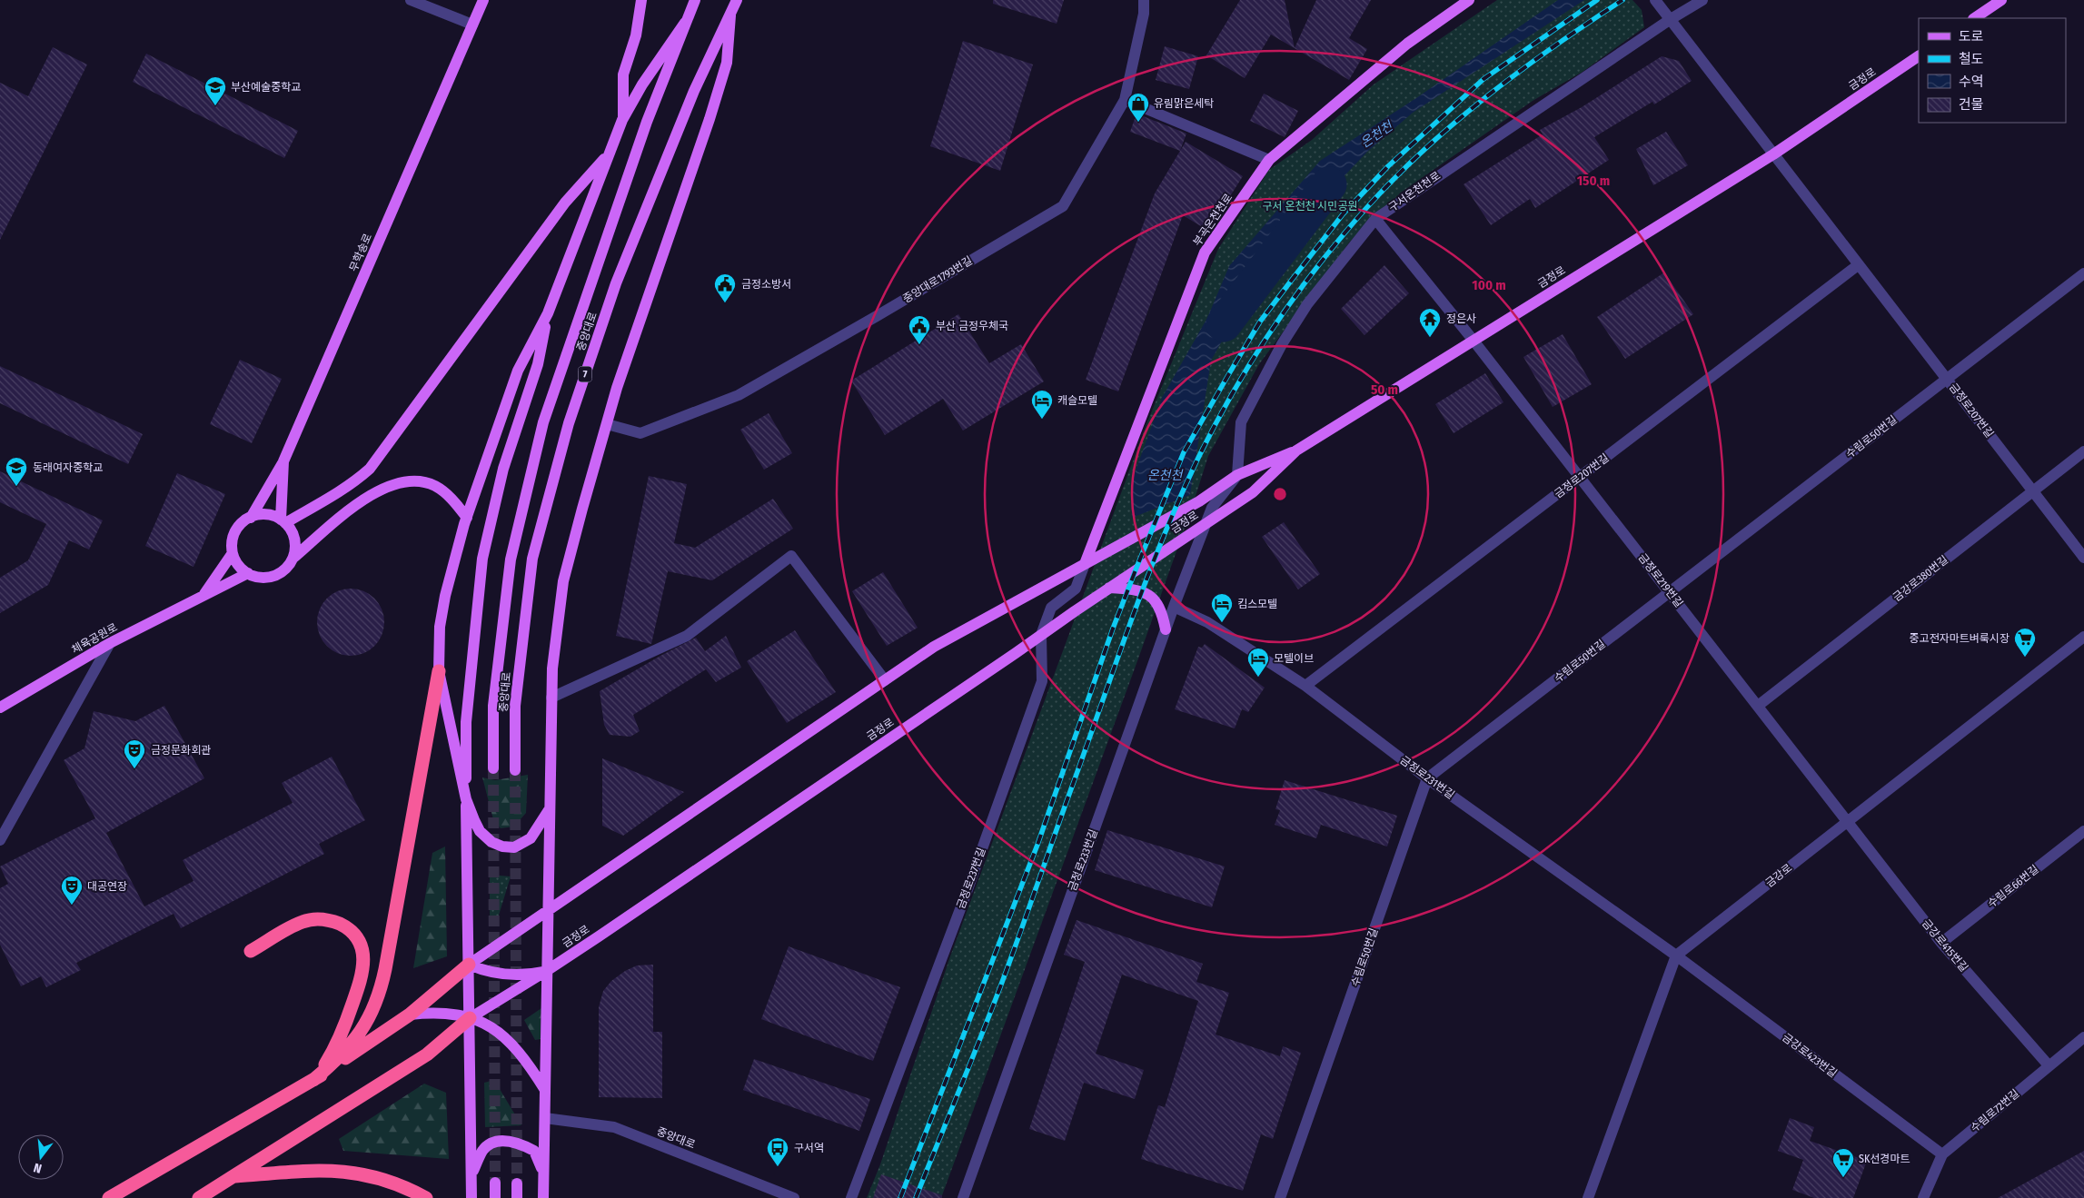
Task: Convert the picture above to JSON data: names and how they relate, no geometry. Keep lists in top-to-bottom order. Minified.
{"streets":{"main road":["금정로","부곡온천천로","무학송로","중앙대로","7","체육공원로"],"street":["구서온천천로","중앙대로1793번길","금정로207번길","수림로50번길","금강로380번길","금정로219번길","금정로231번길","금정로233번길","금강로","금정로237번길","수림로66번길","금강로415번길","금강로423번길","수림로72번길"]},"crossings":[["금정로","구서온천천로"],["금정로","부곡온천천로"],["금정로","금정로207번길"],["금정로","금정로219번길"],["금정로","금정로233번길"],["금정로","금정로237번길"],["구서온천천로","금정로219번길"],["구서온천천로","금정로233번길"],["부곡온천천로","금정로237번길"],["무학송로","체육공원로"],["금정로207번길","수림로50번길"],["금정로207번길","금강로380번길"],["금정로207번길","금정로219번길"],["금정로207번길","금정로231번길"],["수림로50번길","금정로219번길"],["수림로50번길","금정로231번길"],["금강로380번길","금정로219번길"],["금정로219번길","금강로"],["금정로219번길","금강로415번길"],["금정로231번길","금정로233번길"],["금정로231번길","금강로"],["금정로231번길","금강로423번길"],["금강로","금강로415번길"],["금강로","금강로423번길"],["수림로66번길","금강로415번길"],["금강로415번길","수림로72번길"],["금강로423번길","수림로72번길"]],"water":["온천천"],"parks":["구서 온천천 시민공원"],"places":{"school or university":["부산예술중학교","동래여자중학교"],"shop":["유림맑은세탁"],"public building":["금정소방서","부산 금정우체국"],"temple":["정은사"],"hotel":["캐슬모텔","킴스모텔","모텔이브"],"supermarket":["중고전자마트벼룩시장","SK선경마트"],"theatre":["금정문화회관","대공연장"],"bus stop":["구서역"]},"legend":["도로","철도","수역","건물"],"north":"bottom","rings":["150 m","100 m","50 m"]}
